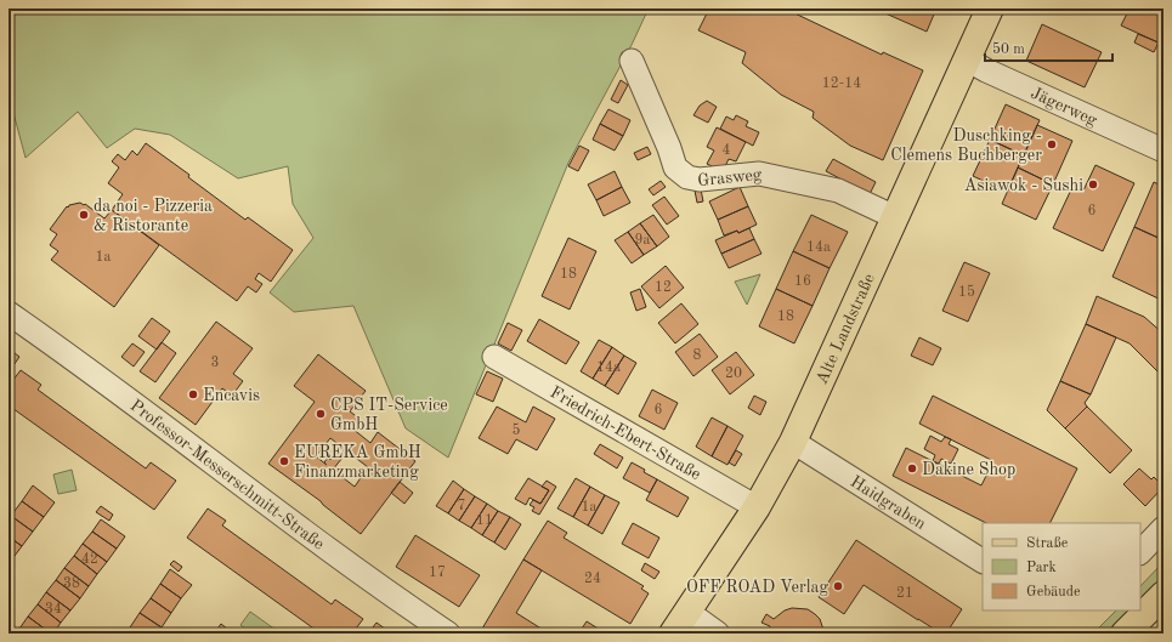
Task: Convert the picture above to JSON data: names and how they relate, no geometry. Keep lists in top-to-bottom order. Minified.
{"streets":{"main road":["Alte Landstraße"],"street":["Jägerweg","Grasweg","Friedrich-Ebert-Straße","Professor-Messerschmitt-Straße","Haidgraben"]},"crossings":[["Jägerweg","Alte Landstraße"],["Grasweg","Alte Landstraße"],["Alte Landstraße","Friedrich-Ebert-Straße"],["Alte Landstraße","Haidgraben"]],"places":["Duschking - Clemens Buchberger","Asiawok - Sushi","da noi - Pizzeria & Ristorante","Encavis","CPS IT-Service GmbH","EUREKA GmbH Finanzmarketing","Dakine Shop","OFF ROAD Verlag"],"house_numbers":["12-14","4","6","9a","14a","1a","18","16","12","15","18","8","3","14a","20","6","5","7","1a","11","42","17","24","38","21","34"],"legend":["Straße","Park","Gebäude"],"scale_bar":"50 m"}
